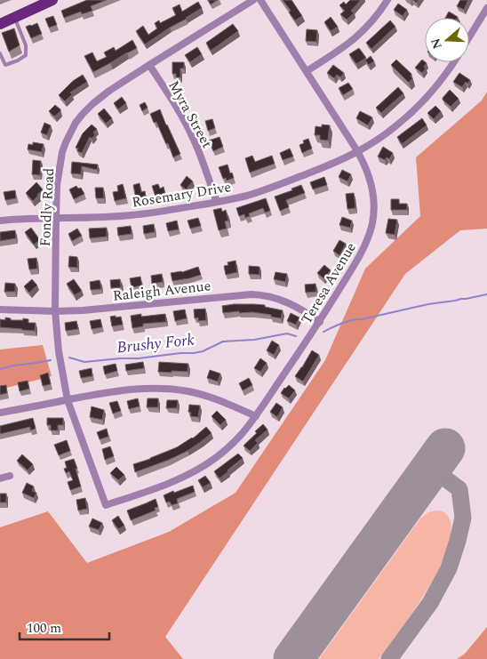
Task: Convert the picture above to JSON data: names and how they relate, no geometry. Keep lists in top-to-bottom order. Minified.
{"streets":{"street":["Myra Street","Rosemary Drive","Fondly Road","Teresa Avenue","Raleigh Avenue"]},"crossings":[["Myra Street","Rosemary Drive"],["Myra Street","Fondly Road"],["Rosemary Drive","Fondly Road"],["Rosemary Drive","Teresa Avenue"],["Fondly Road","Teresa Avenue"],["Fondly Road","Raleigh Avenue"],["Teresa Avenue","Raleigh Avenue"]],"water":["Brushy Fork"],"scale_bar":"100 m","north":"left"}
